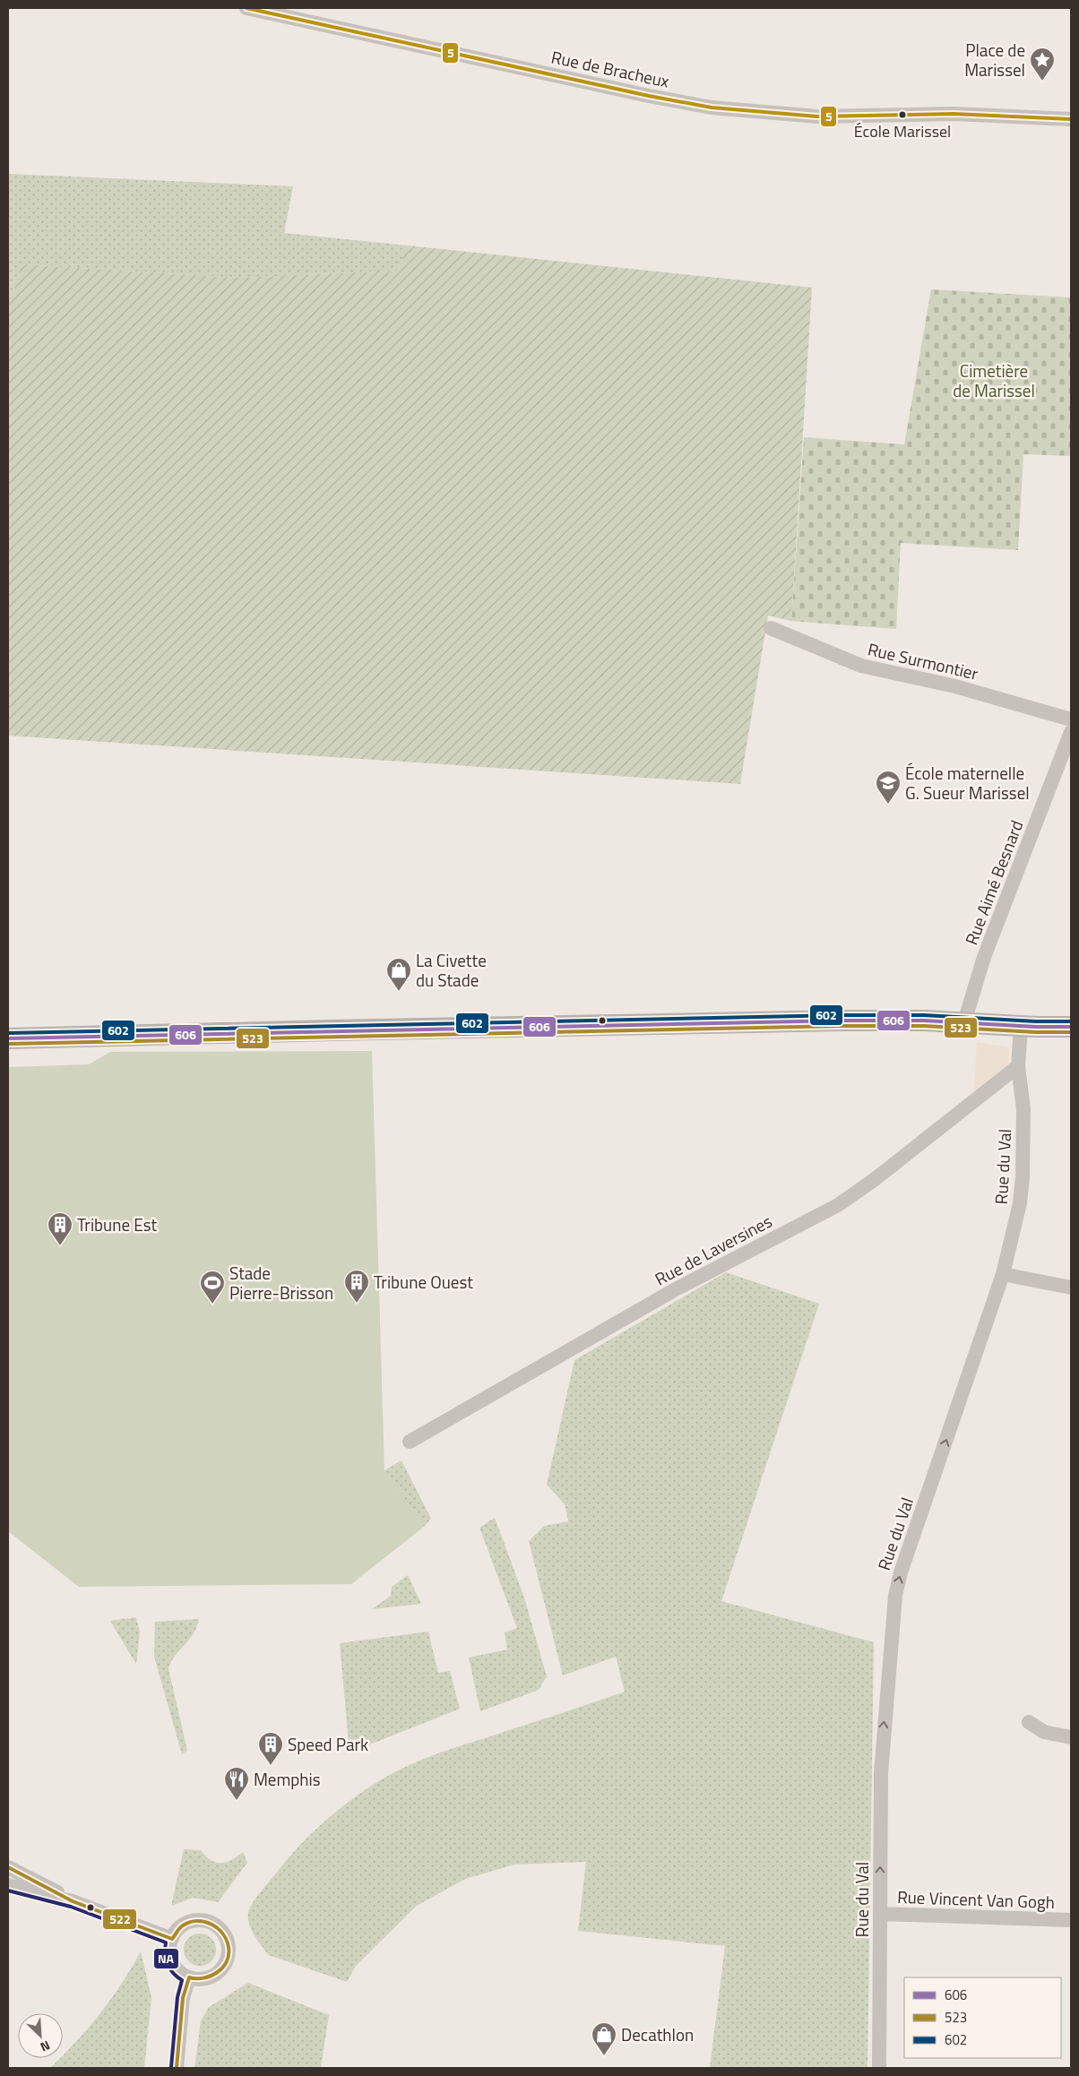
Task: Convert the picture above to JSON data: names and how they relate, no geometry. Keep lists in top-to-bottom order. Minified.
{"streets":{"street":["Rue de Bracheux","Rue Surmontier","Rue Aimé Besnard","Rue du Val","Rue de Laversines","Rue Vincent Van Gogh"]},"crossings":[["Rue du Val","Rue de Laversines"],["Rue du Val","Rue Vincent Van Gogh"]],"one_way":["Rue du Val"],"parks":["Cimetière de Marissel"],"places":{"place":["Place de Marissel"],"other":["École Marissel"],"school or university":["École maternelle G. Sueur Marissel"],"shop":["La Civette du Stade","Decathlon"],"building":["Tribune Est","Tribune Ouest","Speed Park"],"sports":["Stade Pierre-Brisson"],"restaurant":["Memphis"]},"lines":["transit line 5","transit line 602","transit line 606","transit line 523","transit line 522","transit line NA"],"legend":["606","523","602"],"north":"bottom right"}
